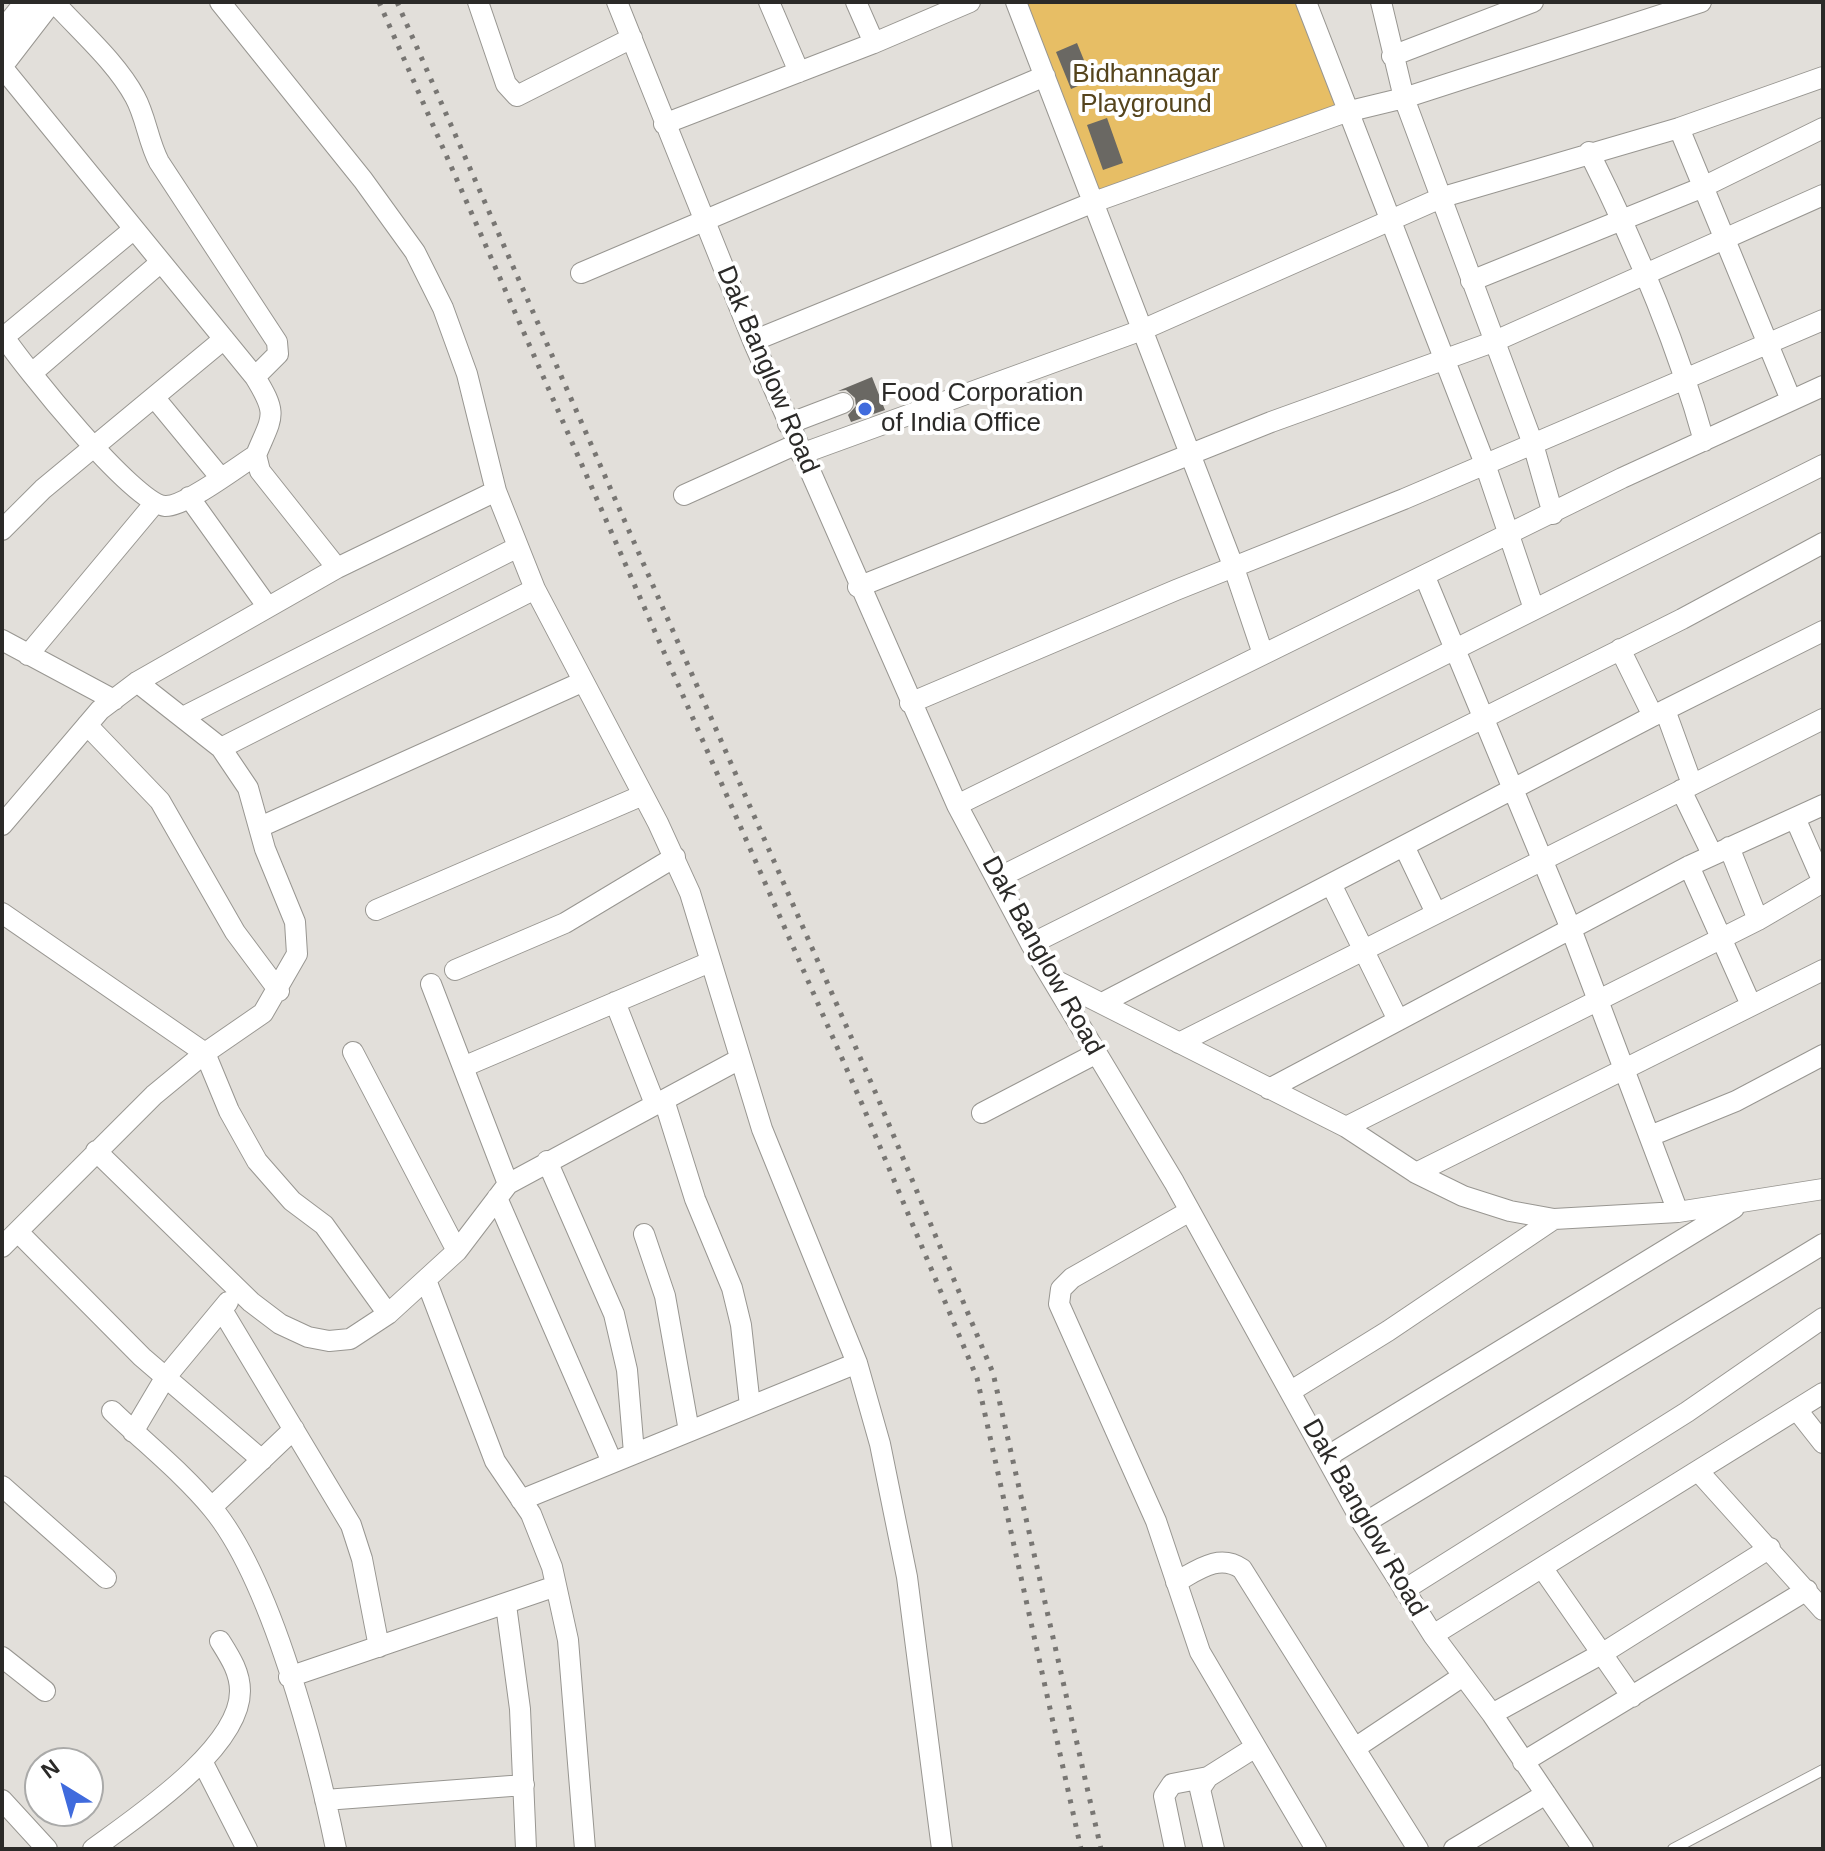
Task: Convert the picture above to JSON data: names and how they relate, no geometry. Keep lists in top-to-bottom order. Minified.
{"streets":{"street":["Dak Banglow Road"]},"parks":["Bidhannagar Playground"],"places":["Food Corporation of India Office"],"north":"top left"}
